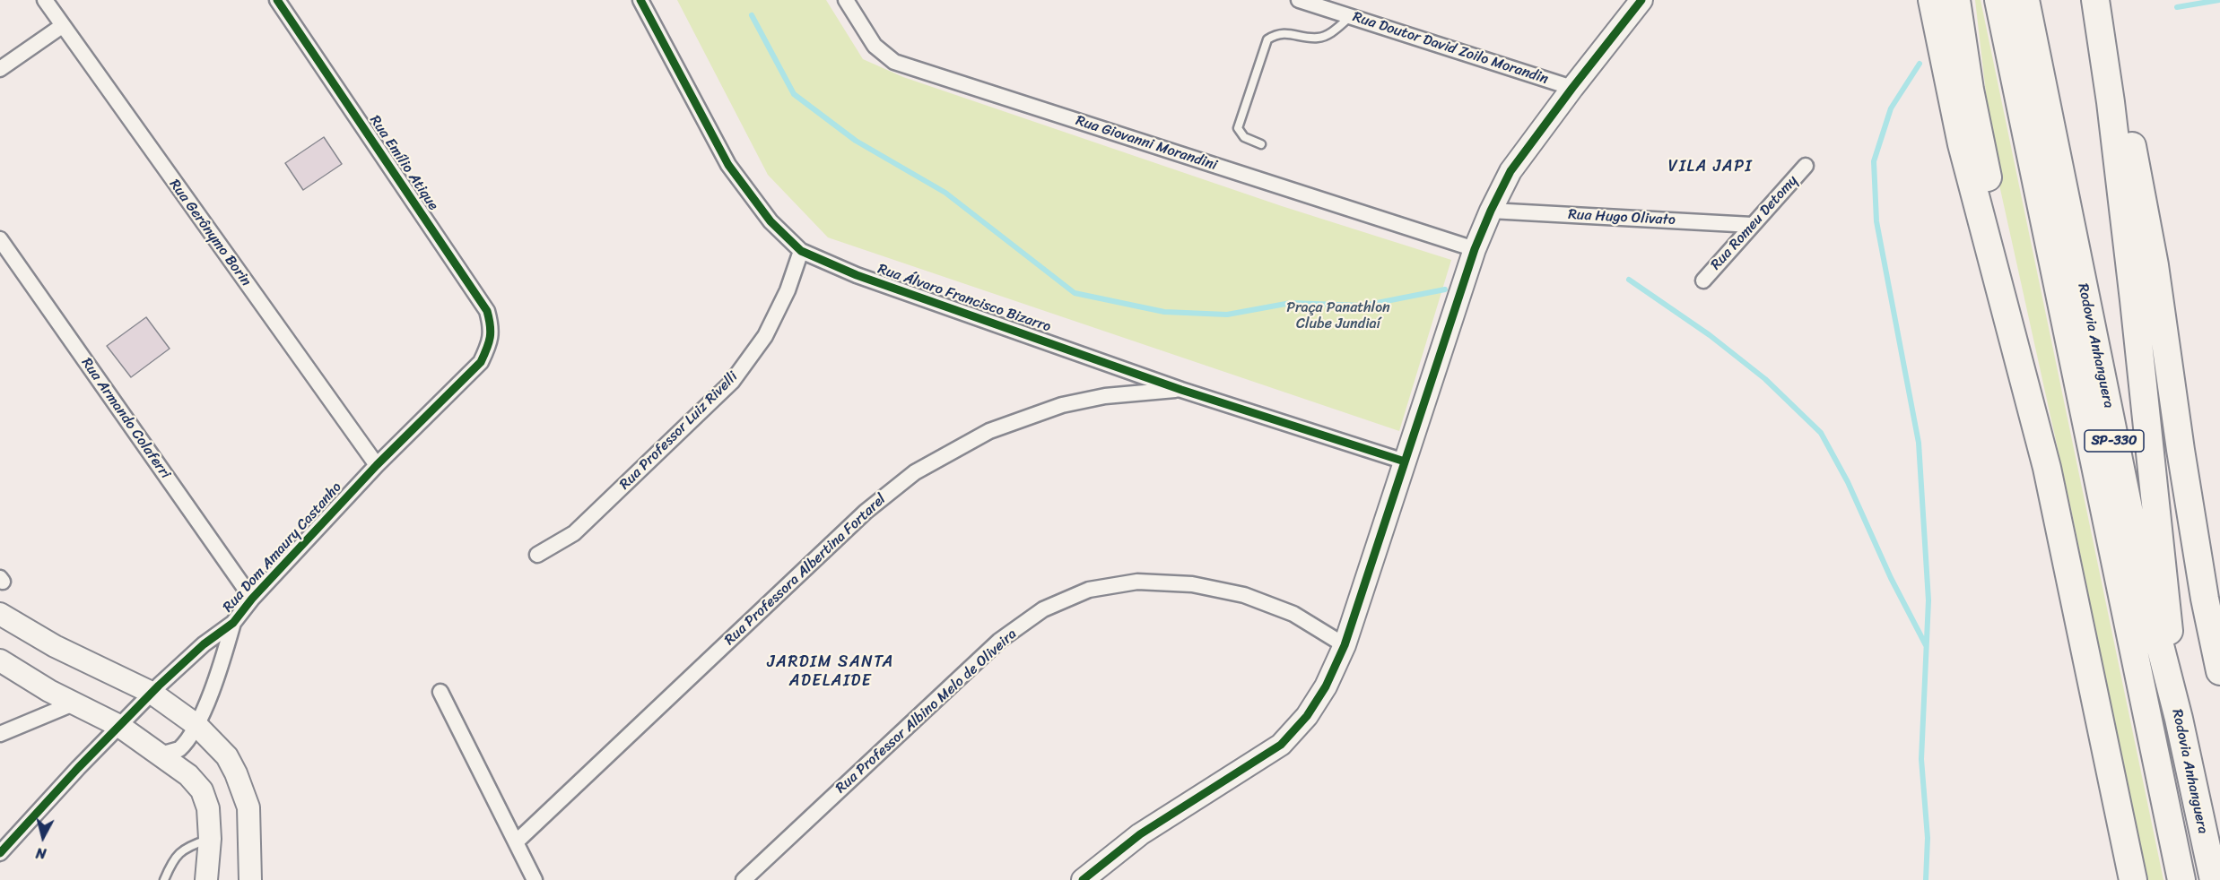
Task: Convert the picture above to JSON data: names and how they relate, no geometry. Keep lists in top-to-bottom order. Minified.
{"streets":{"highway":["Rodovia Anhanguera","SP-330"],"street":["Rua Doutor David Zoilo Morandin","Rua Giovanni Morandini","Rua Emílio Atique","Rua Hugo Olivato","Rua Romeu Detomy","Rua Gerônymo Borin","Rua Álvaro Francisco Bizarro","Rua Armando Colaferri","Rua Professor Luiz Rivelli","Rua Dom Amaury Castanho","Rua Professora Albertina Fortarel","Rua Professor Albino Melo de Oliveira"]},"crossings":[["Rua Emílio Atique","Rua Dom Amaury Castanho"],["Rua Hugo Olivato","Rua Romeu Detomy"],["Rua Gerônymo Borin","Rua Dom Amaury Castanho"],["Rua Álvaro Francisco Bizarro","Rua Professor Luiz Rivelli"],["Rua Álvaro Francisco Bizarro","Rua Professora Albertina Fortarel"],["Rua Armando Colaferri","Rua Dom Amaury Castanho"]],"districts":["VILA JAPI","JARDIM SANTA ADELAIDE"],"parks":["Praça Panathlon Clube Jundiaí"],"north":"bottom"}
